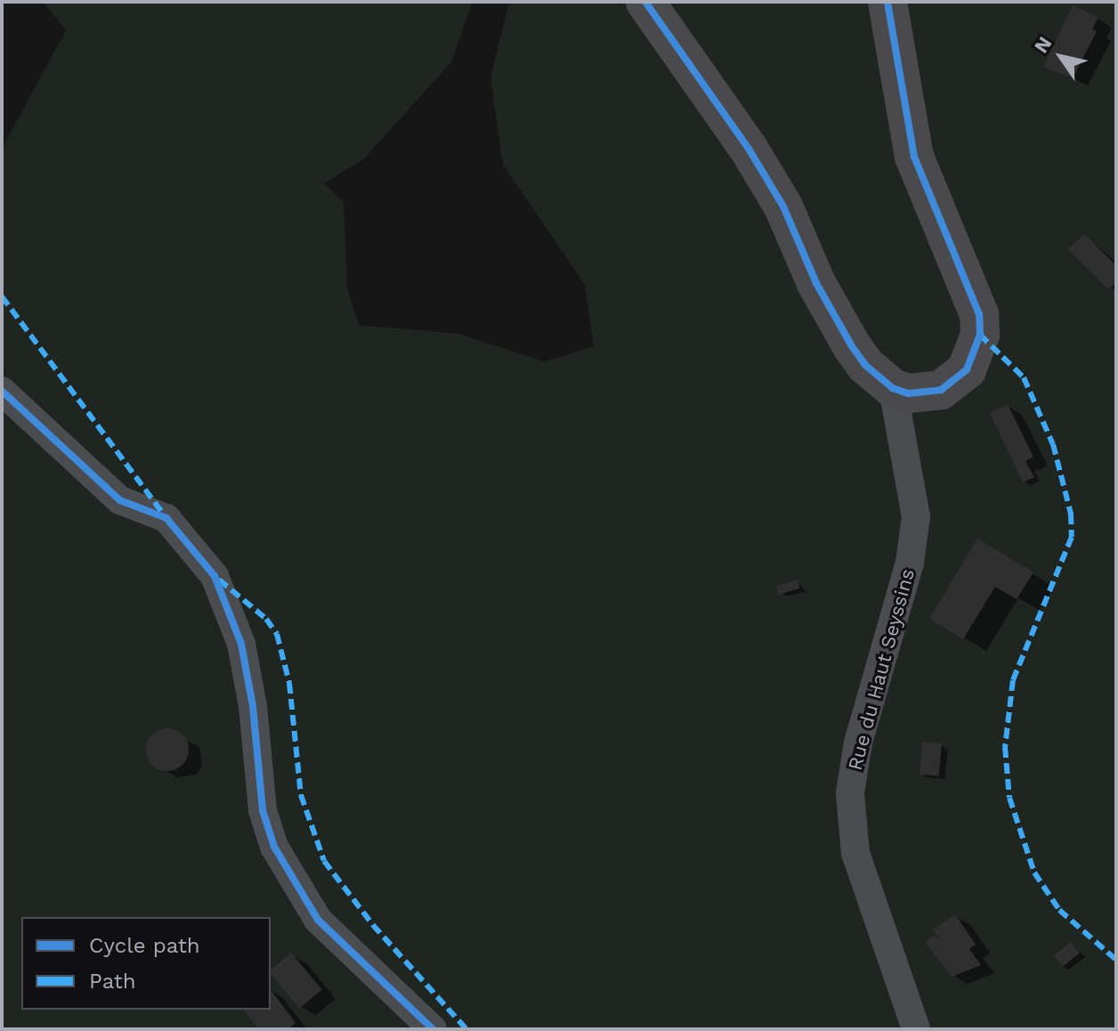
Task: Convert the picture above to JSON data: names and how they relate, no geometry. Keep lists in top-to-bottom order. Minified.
{"streets":{"street":["Rue du Haut Seyssins"]},"legend":["Cycle path","Path"],"north":"top left"}
